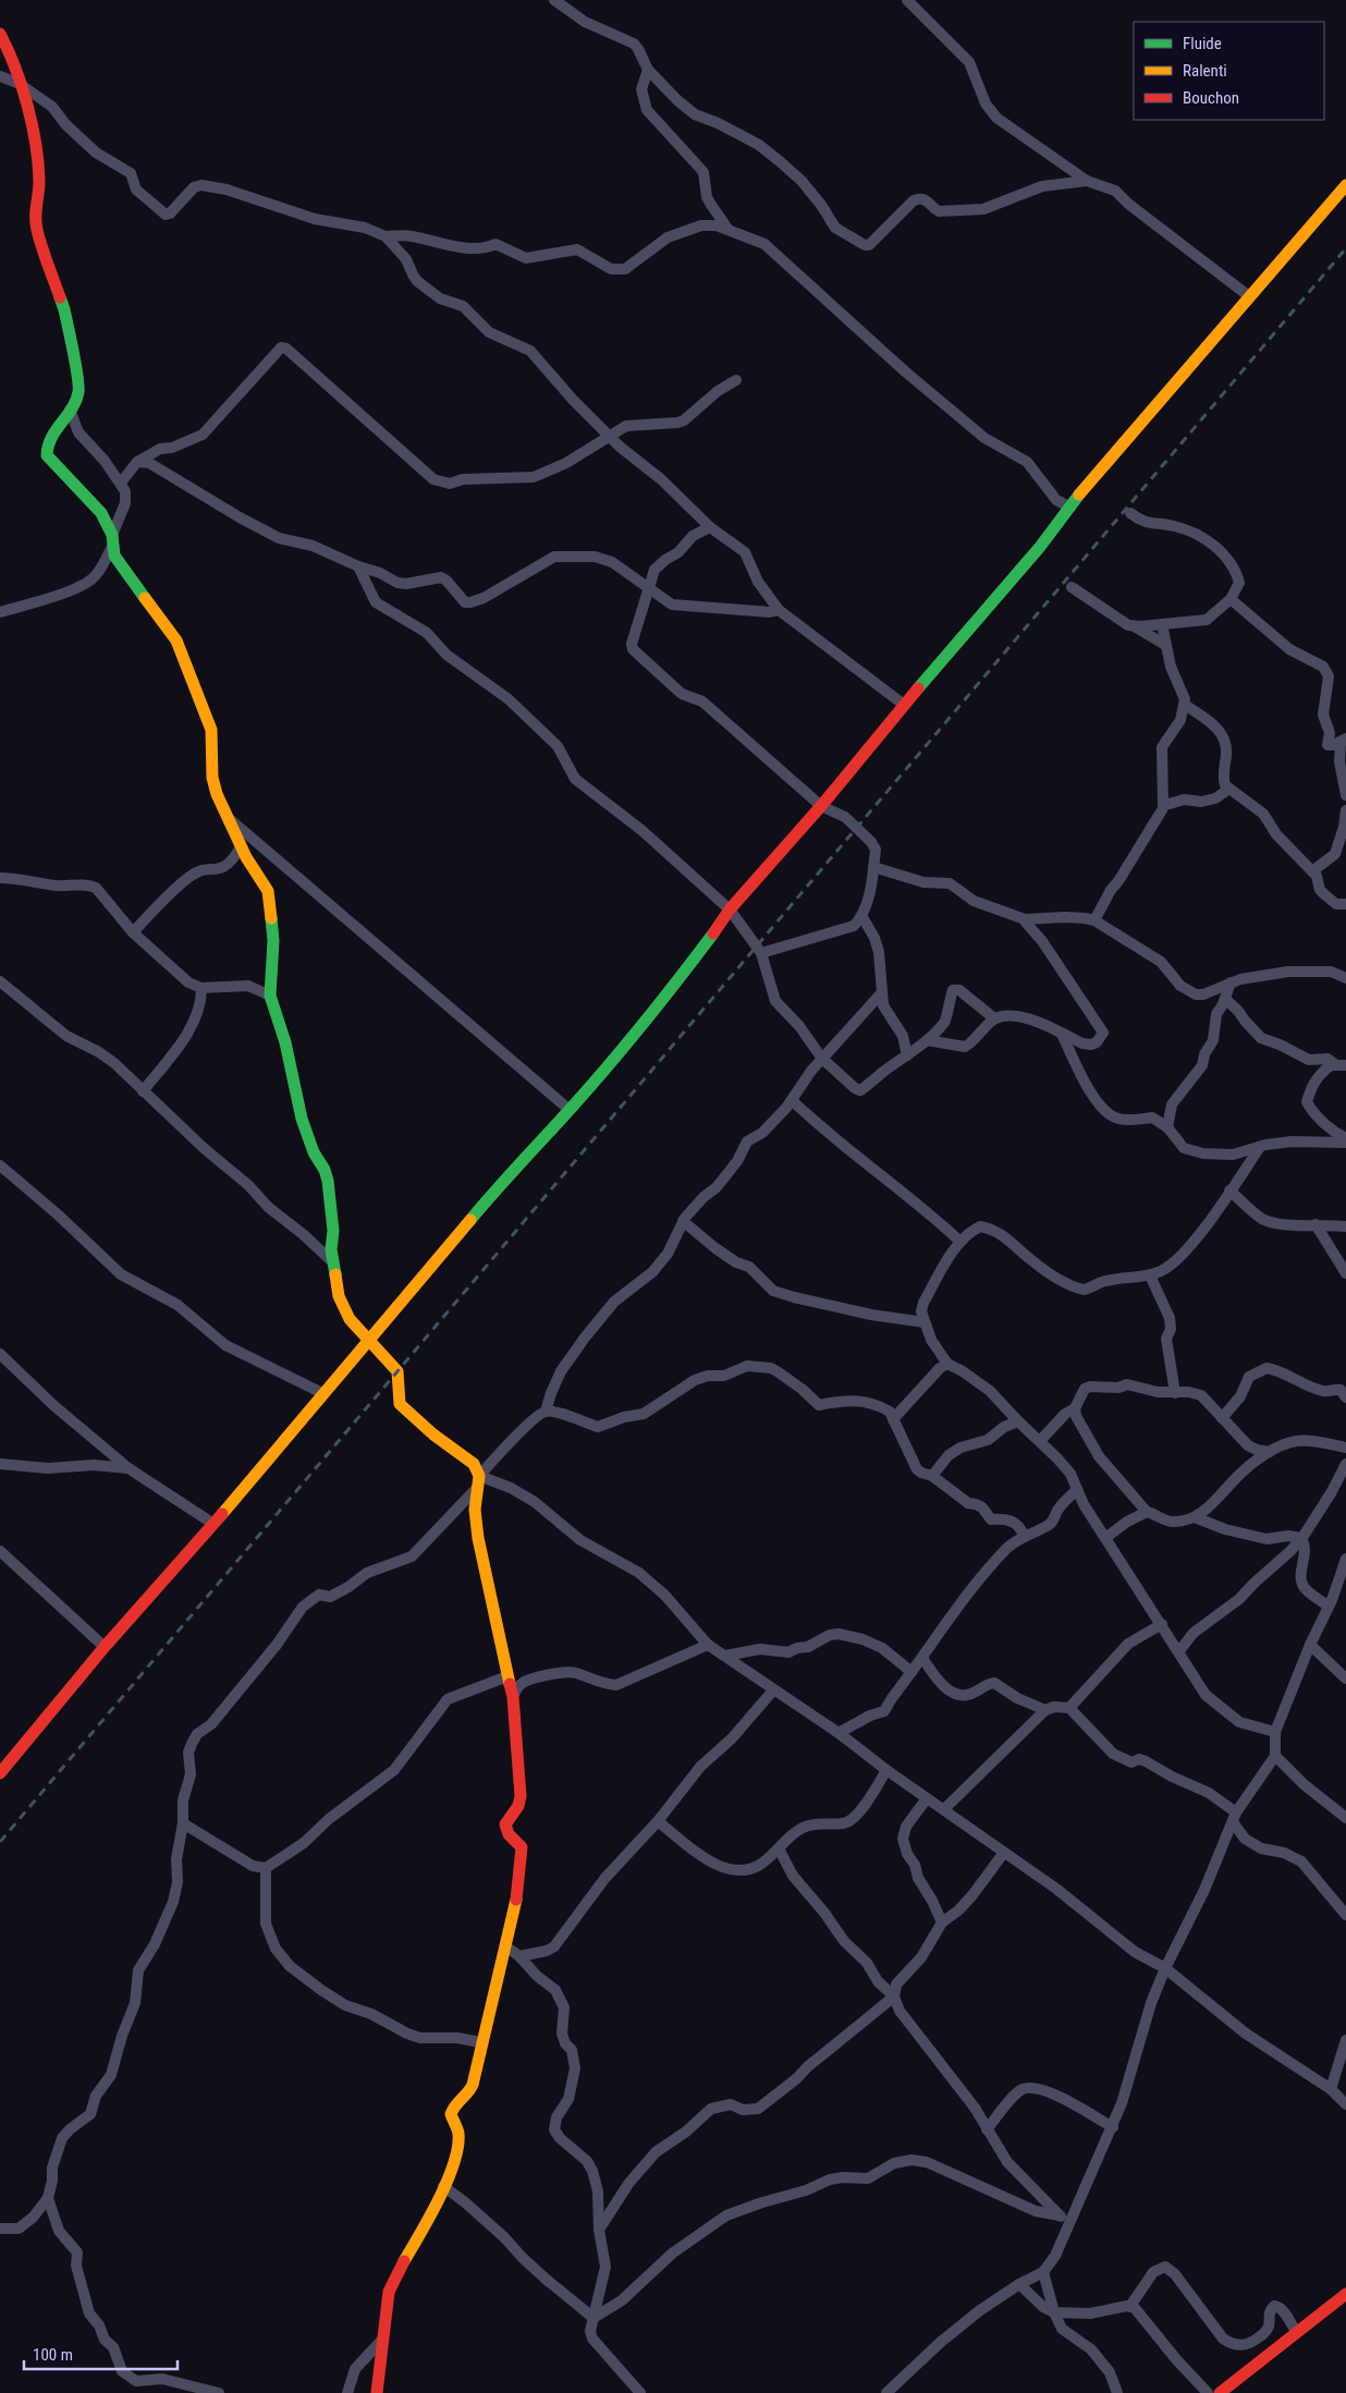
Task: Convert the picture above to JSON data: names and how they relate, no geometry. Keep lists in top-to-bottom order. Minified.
{"legend":["Fluide","Ralenti","Bouchon"],"scale_bar":"100 m"}
